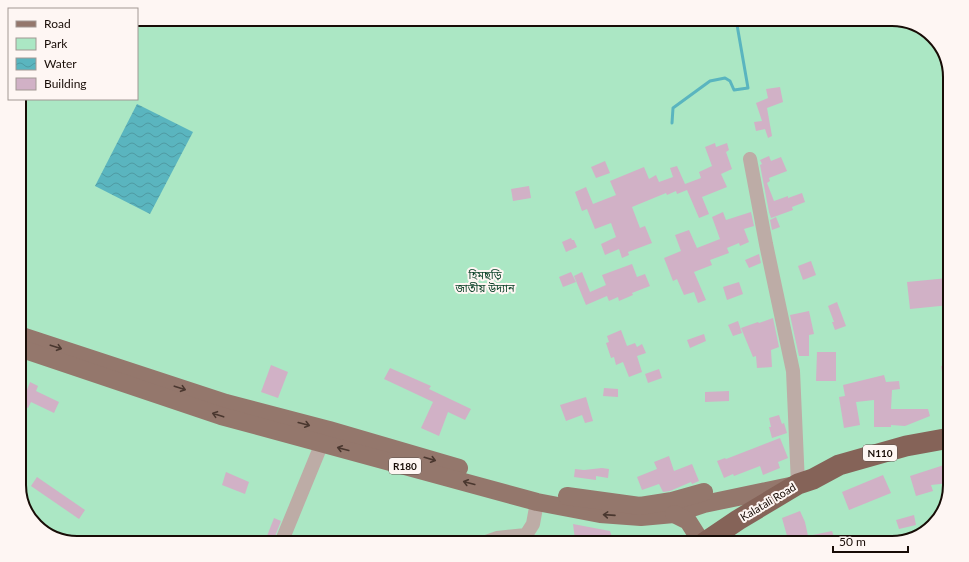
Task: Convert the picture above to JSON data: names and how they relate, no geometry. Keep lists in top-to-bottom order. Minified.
{"streets":{"highway":["N110","Kalatali Road"],"main road":["R180"]},"crossings":[["N110","R180"],["N110","Kalatali Road"],["R180","Kalatali Road"]],"parks":["হিমছড়ি জাতীয় উদ্যান"],"legend":["Road","Park","Water","Building"],"scale_bar":"50 m"}
